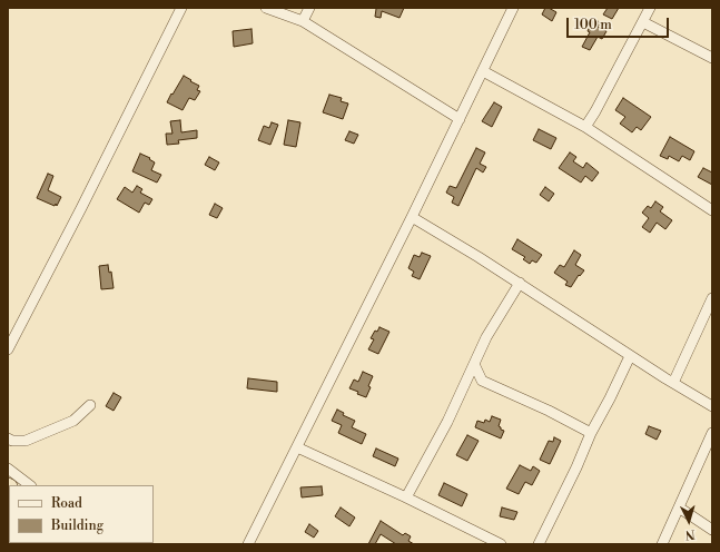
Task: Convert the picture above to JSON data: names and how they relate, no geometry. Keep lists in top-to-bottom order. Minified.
{"legend":["Road","Building"],"scale_bar":"100 m","north":"bottom"}
